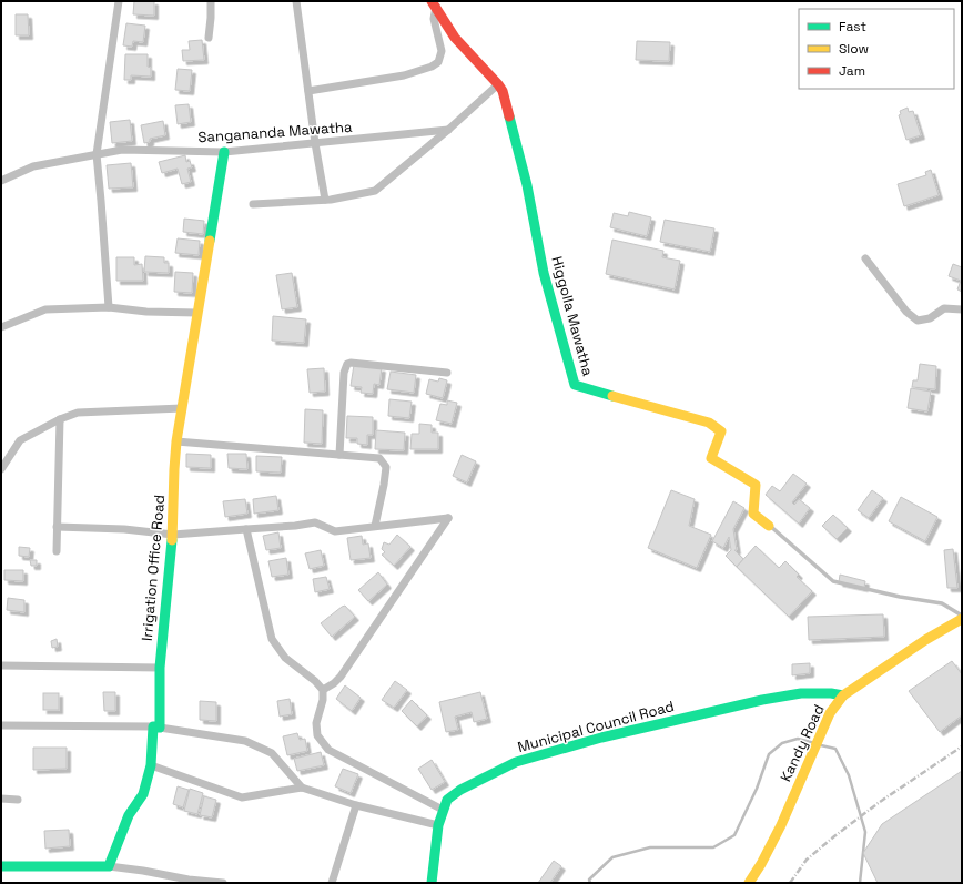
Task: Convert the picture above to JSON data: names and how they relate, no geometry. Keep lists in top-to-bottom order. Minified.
{"streets":{"main road":["Higgolla Mawatha","Irrigation Office Road","Municipal Council Road","Kandy Road"],"street":["Sangananda Mawatha"]},"crossings":[["Sangananda Mawatha","Irrigation Office Road"],["Municipal Council Road","Kandy Road"]],"legend":["Fast","Slow","Jam"]}
